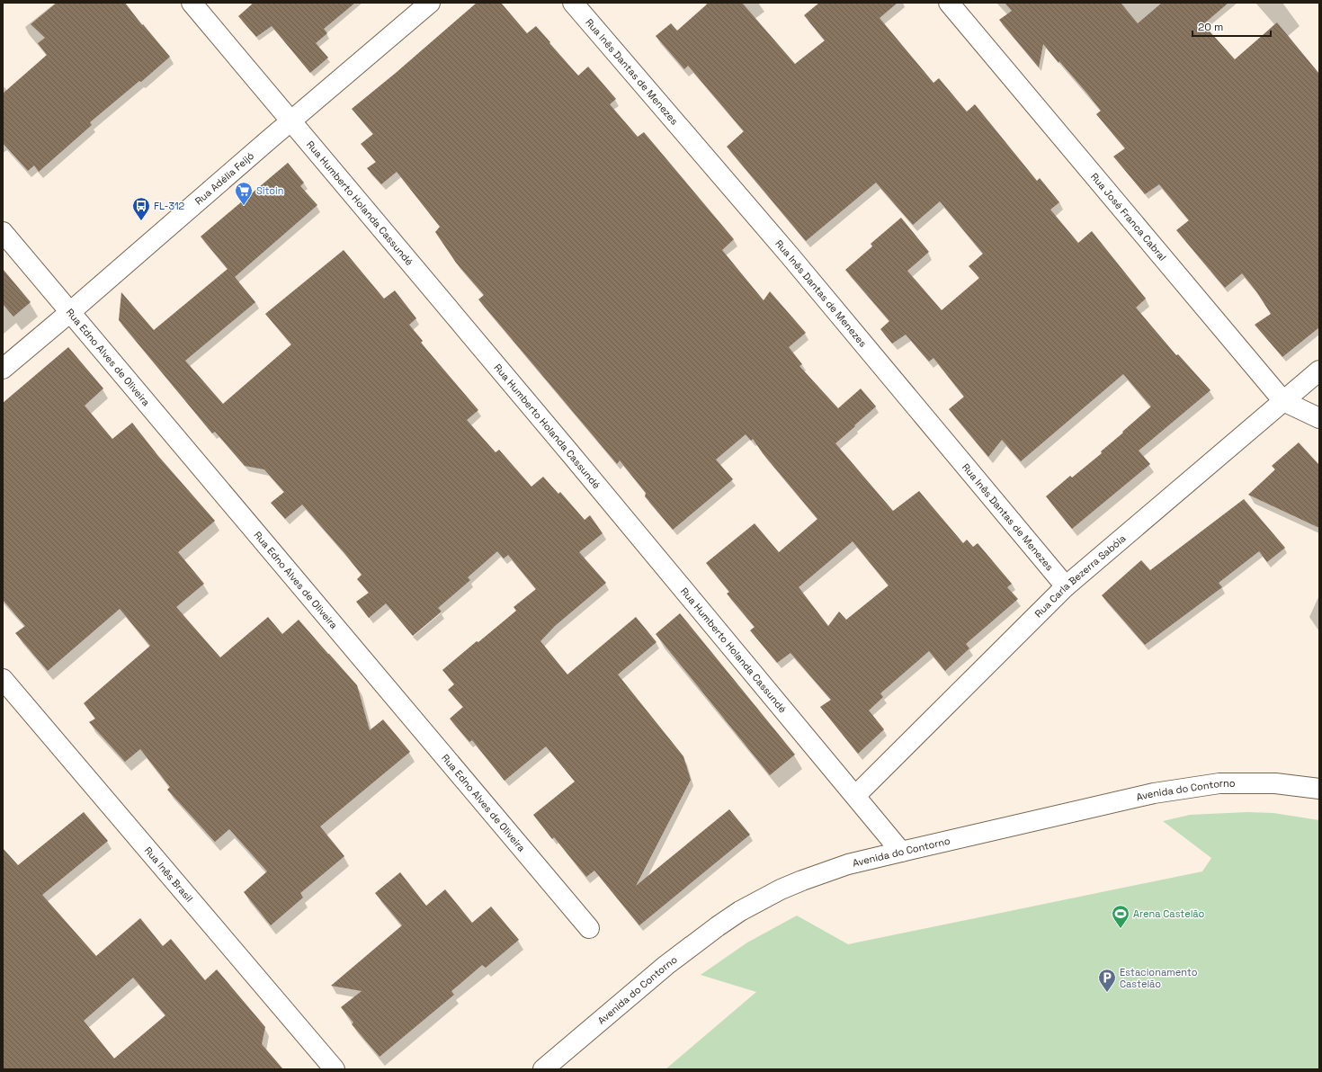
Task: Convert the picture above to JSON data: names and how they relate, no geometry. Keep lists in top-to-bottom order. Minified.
{"streets":{"street":["Rua Inês Dantas de Menezes","Rua Adélia Feijó","Rua Humberto Holanda Cassundé","Rua José Franca Cabral","Rua Edno Alves de Oliveira","Rua Carla Bezerra Sabóia","Avenida do Contorno","Rua Inês Brasil"]},"crossings":[["Rua Inês Dantas de Menezes","Rua Carla Bezerra Sabóia"],["Rua Adélia Feijó","Rua Humberto Holanda Cassundé"],["Rua Adélia Feijó","Rua Edno Alves de Oliveira"],["Rua Humberto Holanda Cassundé","Rua Carla Bezerra Sabóia"],["Rua Humberto Holanda Cassundé","Avenida do Contorno"],["Rua José Franca Cabral","Rua Carla Bezerra Sabóia"]],"places":{"supermarket":["Sitoin"],"bus stop":["FL-312"],"sports":["Arena Castelão"],"parking":["Estacionamento Castelão"]},"scale_bar":"20 m"}
